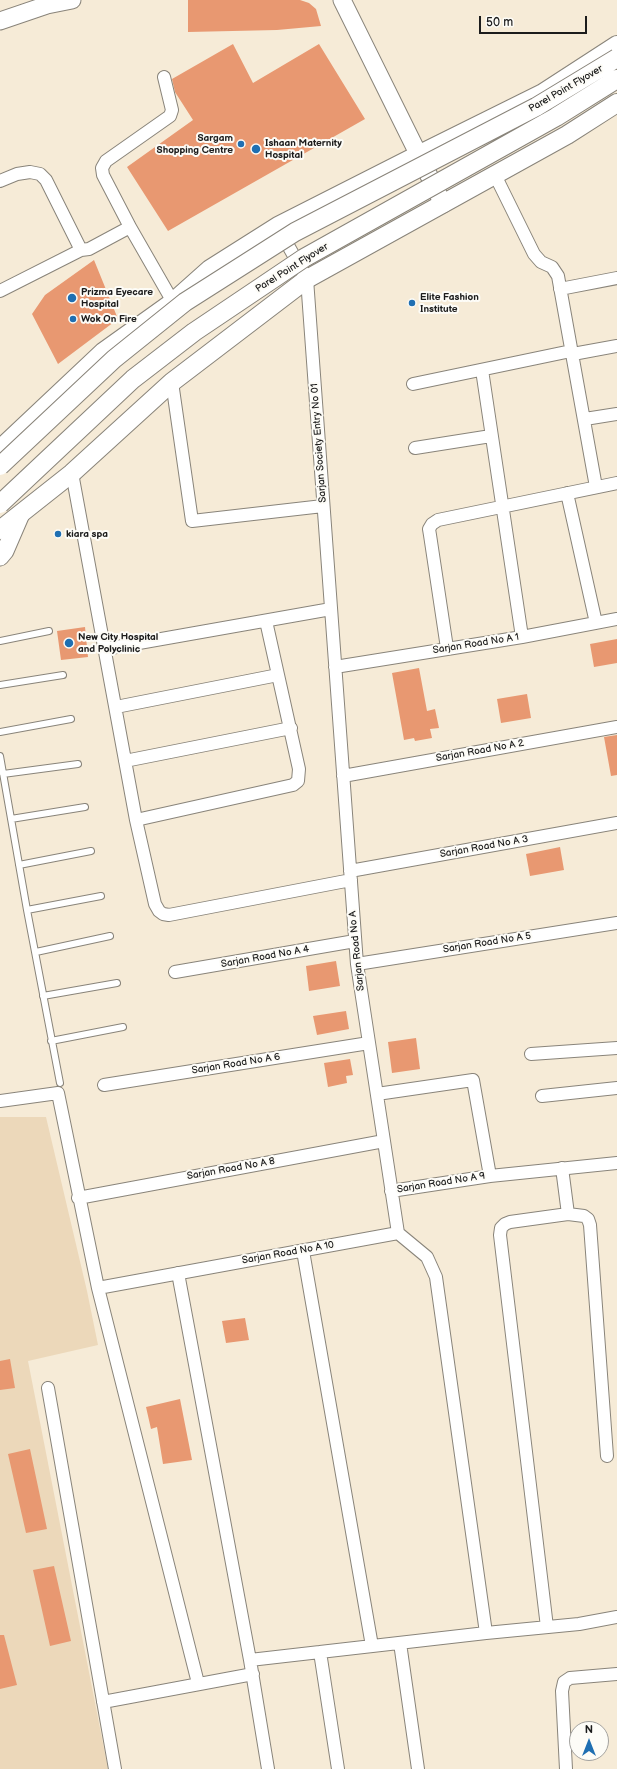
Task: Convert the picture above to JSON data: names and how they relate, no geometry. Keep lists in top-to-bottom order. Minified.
{"streets":{"main road":["Parel Point Flyover"],"street":["Sarjan Society Entry No 01","Sarjan Road No A 1","Sarjan Road No A 2","Sarjan Road No A 3","Sarjan Road No A 5","Sarjan Road No A","Sarjan Road No A 4","Sarjan Road No A 6","Sarjan Road No A 8","Sarjan Road No A 9","Sarjan Road No A 10"]},"crossings":[["Sarjan Society Entry No 01","Sarjan Road No A 1"],["Sarjan Society Entry No 01","Sarjan Road No A"],["Sarjan Road No A 1","Sarjan Road No A"],["Sarjan Road No A 2","Sarjan Road No A"],["Sarjan Road No A 3","Sarjan Road No A"],["Sarjan Road No A 5","Sarjan Road No A"],["Sarjan Road No A","Sarjan Road No A 4"],["Sarjan Road No A","Sarjan Road No A 6"],["Sarjan Road No A","Sarjan Road No A 8"],["Sarjan Road No A","Sarjan Road No A 9"],["Sarjan Road No A","Sarjan Road No A 10"]],"places":["Sargam Shopping Centre","Ishaan Maternity Hospital","Prizma Eyecare Hospital","Elite Fashion Institute","Wok On Fire","kiara spa","New City Hospital and Polyclinic"],"scale_bar":"50 m","north":"top"}
